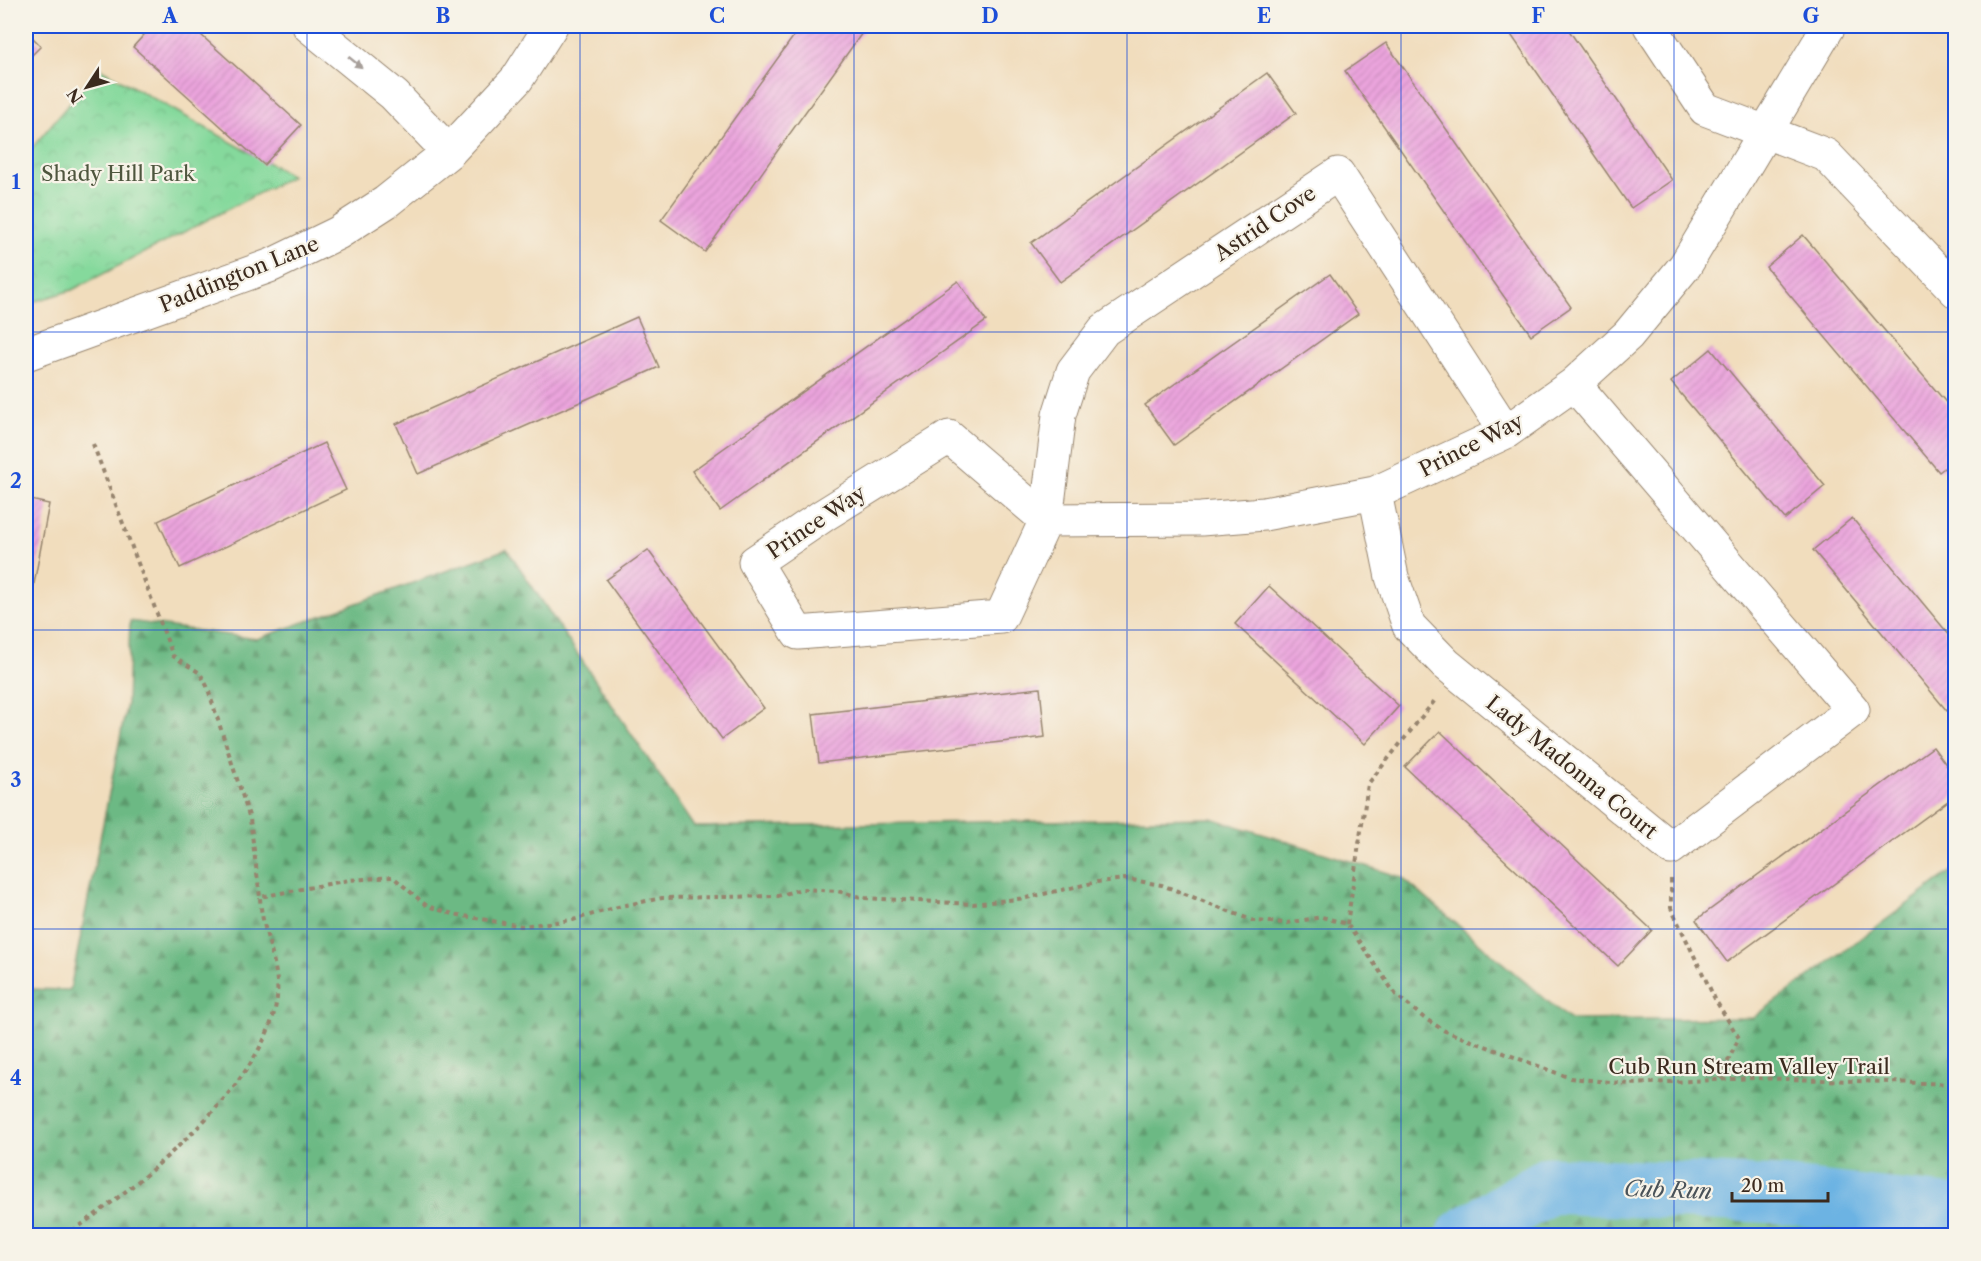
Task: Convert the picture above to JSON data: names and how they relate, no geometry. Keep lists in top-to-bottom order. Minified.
{"streets":{"street":["Astrid Cove","Paddington Lane","Prince Way","Lady Madonna Court"],"path":["Cub Run Stream Valley Trail"]},"crossings":[["Astrid Cove","Prince Way"],["Prince Way","Lady Madonna Court"]],"water":["Cub Run"],"parks":["Shady Hill Park"],"scale_bar":"20 m","north":"bottom left","grid":{"columns":["A","B","C","D","E","F","G"],"rows":["1","2","3","4"]}}
